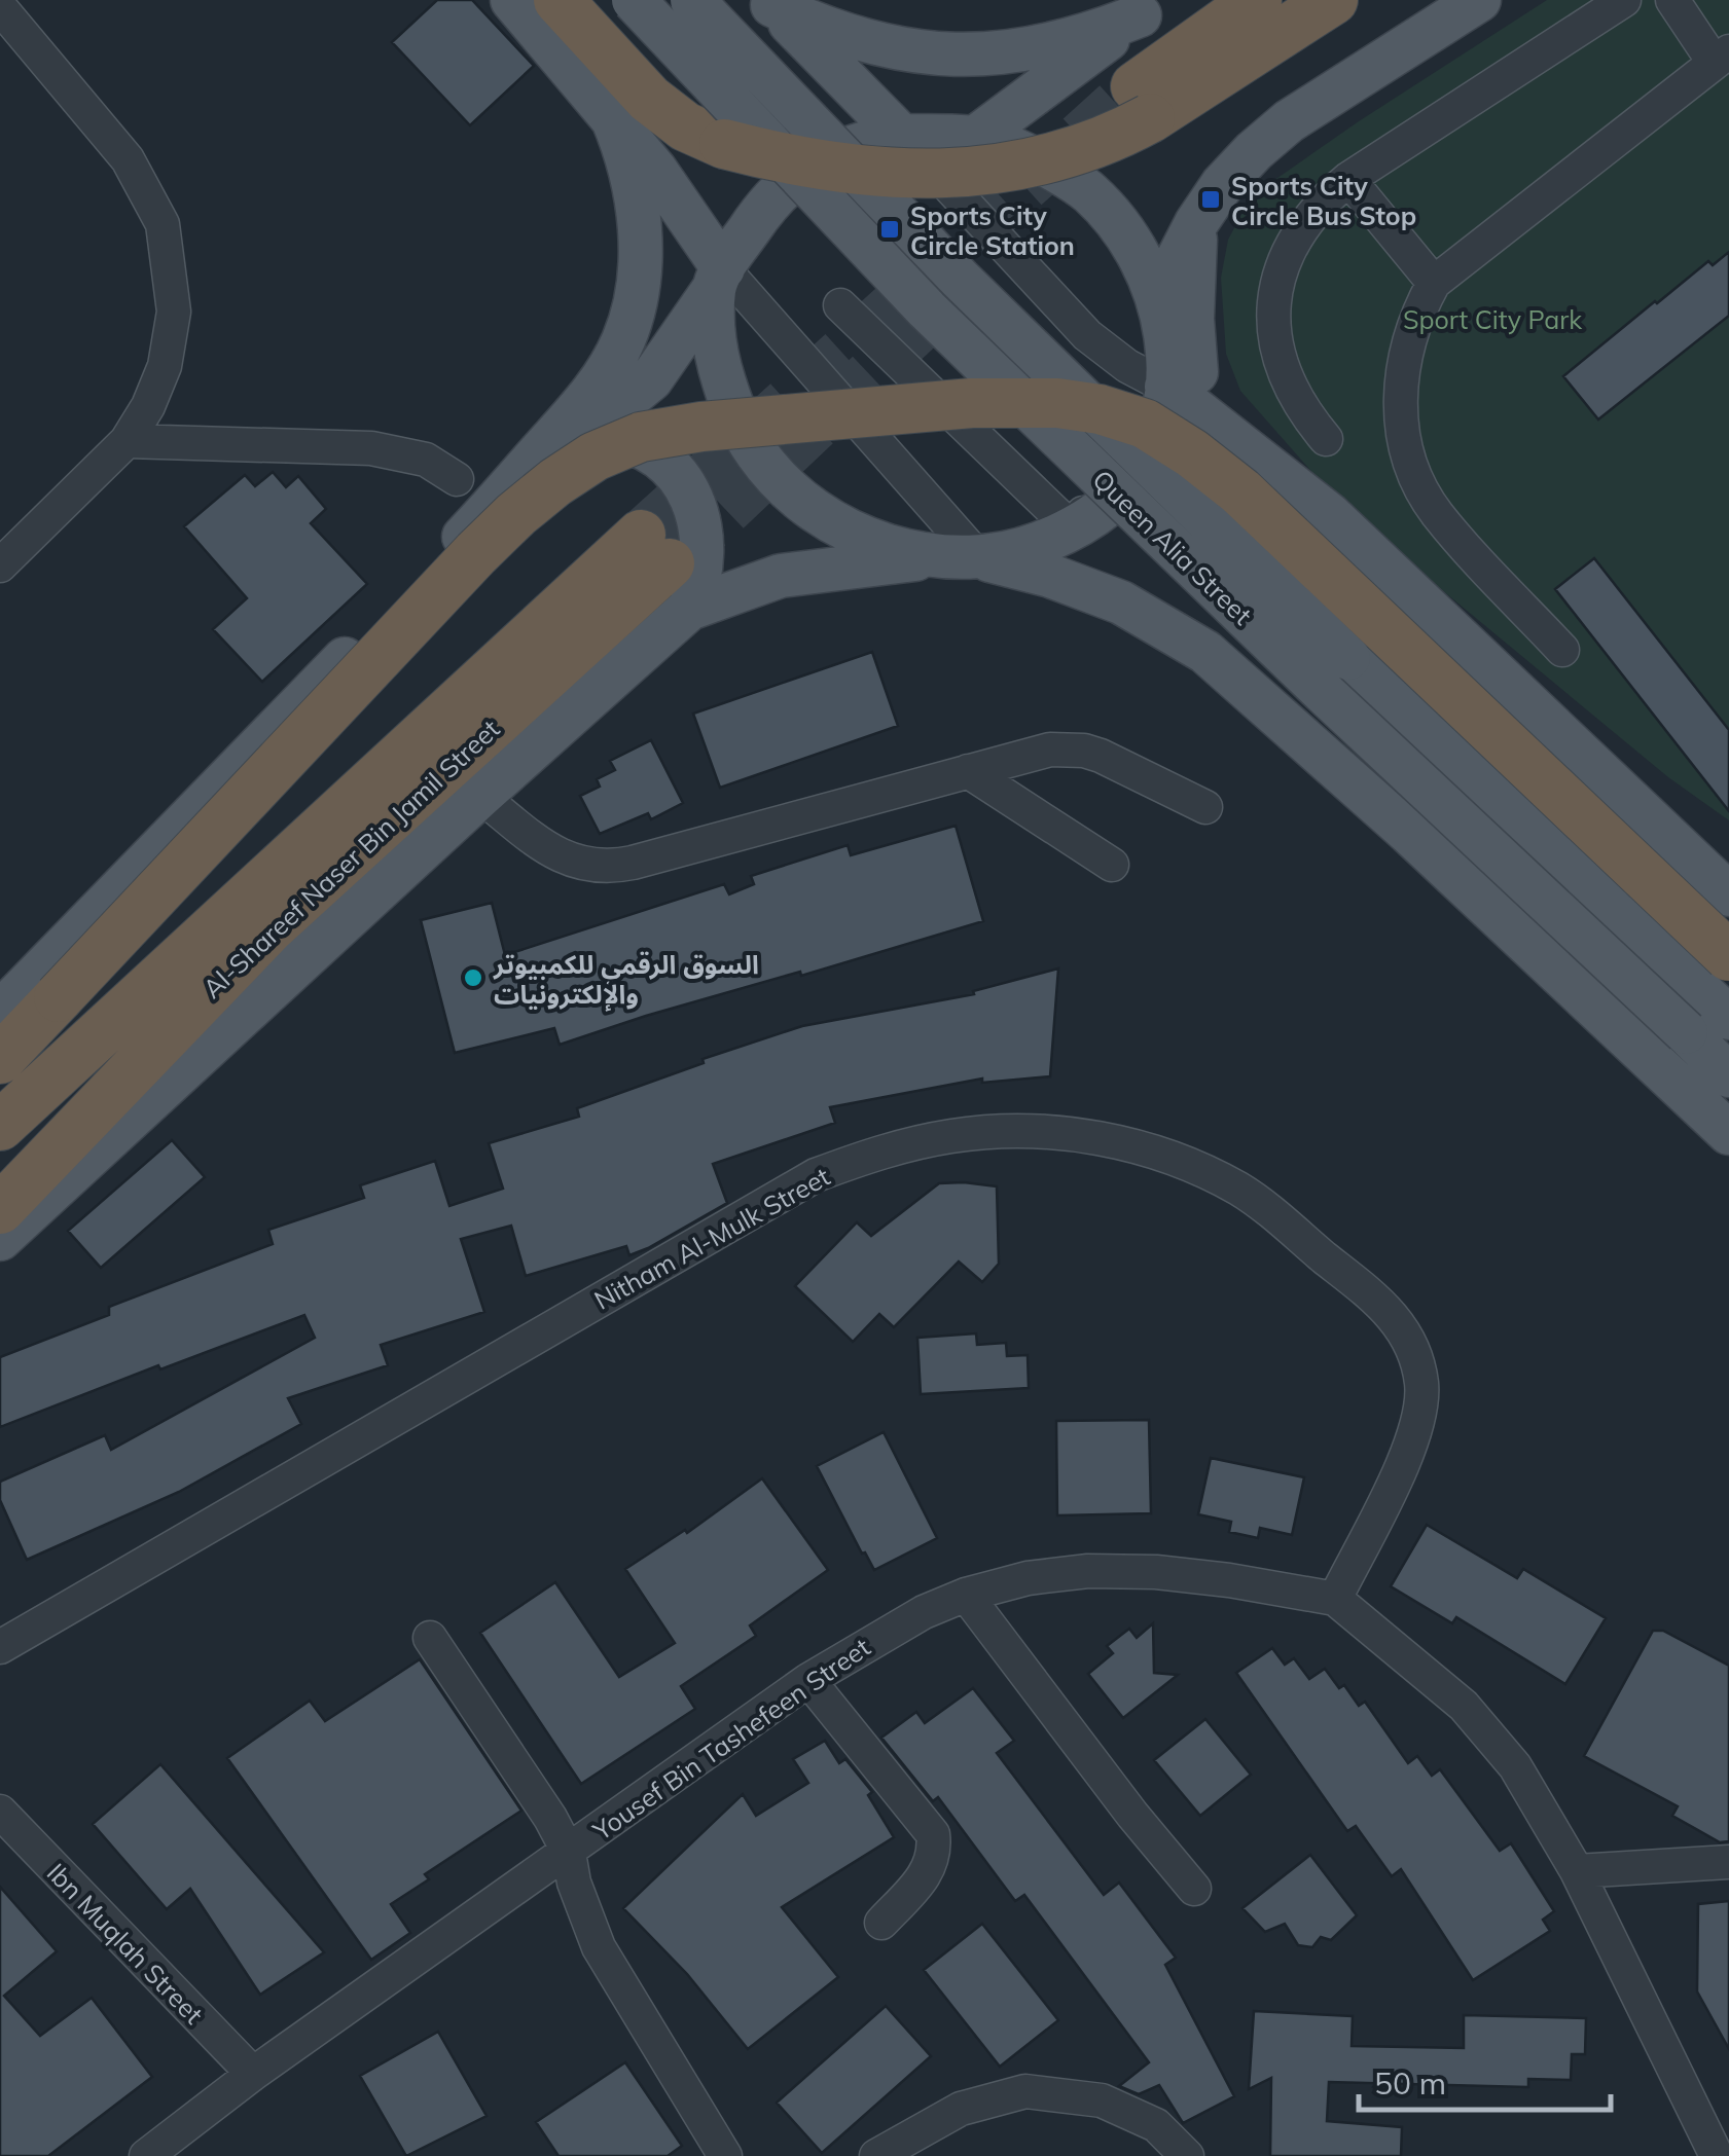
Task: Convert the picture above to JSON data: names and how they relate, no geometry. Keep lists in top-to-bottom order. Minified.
{"streets":{"highway":["Al-Shareef Naser Bin Jamil Street"],"main road":["Queen Alia Street"],"street":["Nitham Al-Mulk Street","Yousef Bin Tashefeen Street","Ibn Muqlah Street"]},"crossings":[["Nitham Al-Mulk Street","Yousef Bin Tashefeen Street"],["Yousef Bin Tashefeen Street","Ibn Muqlah Street"]],"parks":["Sport City Park"],"places":{"transit":["Sports City Circle Bus Stop","Sports City Circle Station"],"other":["السوق الرقمي للكمبيوتر والإلكترونيات"]},"scale_bar":"50 m"}
